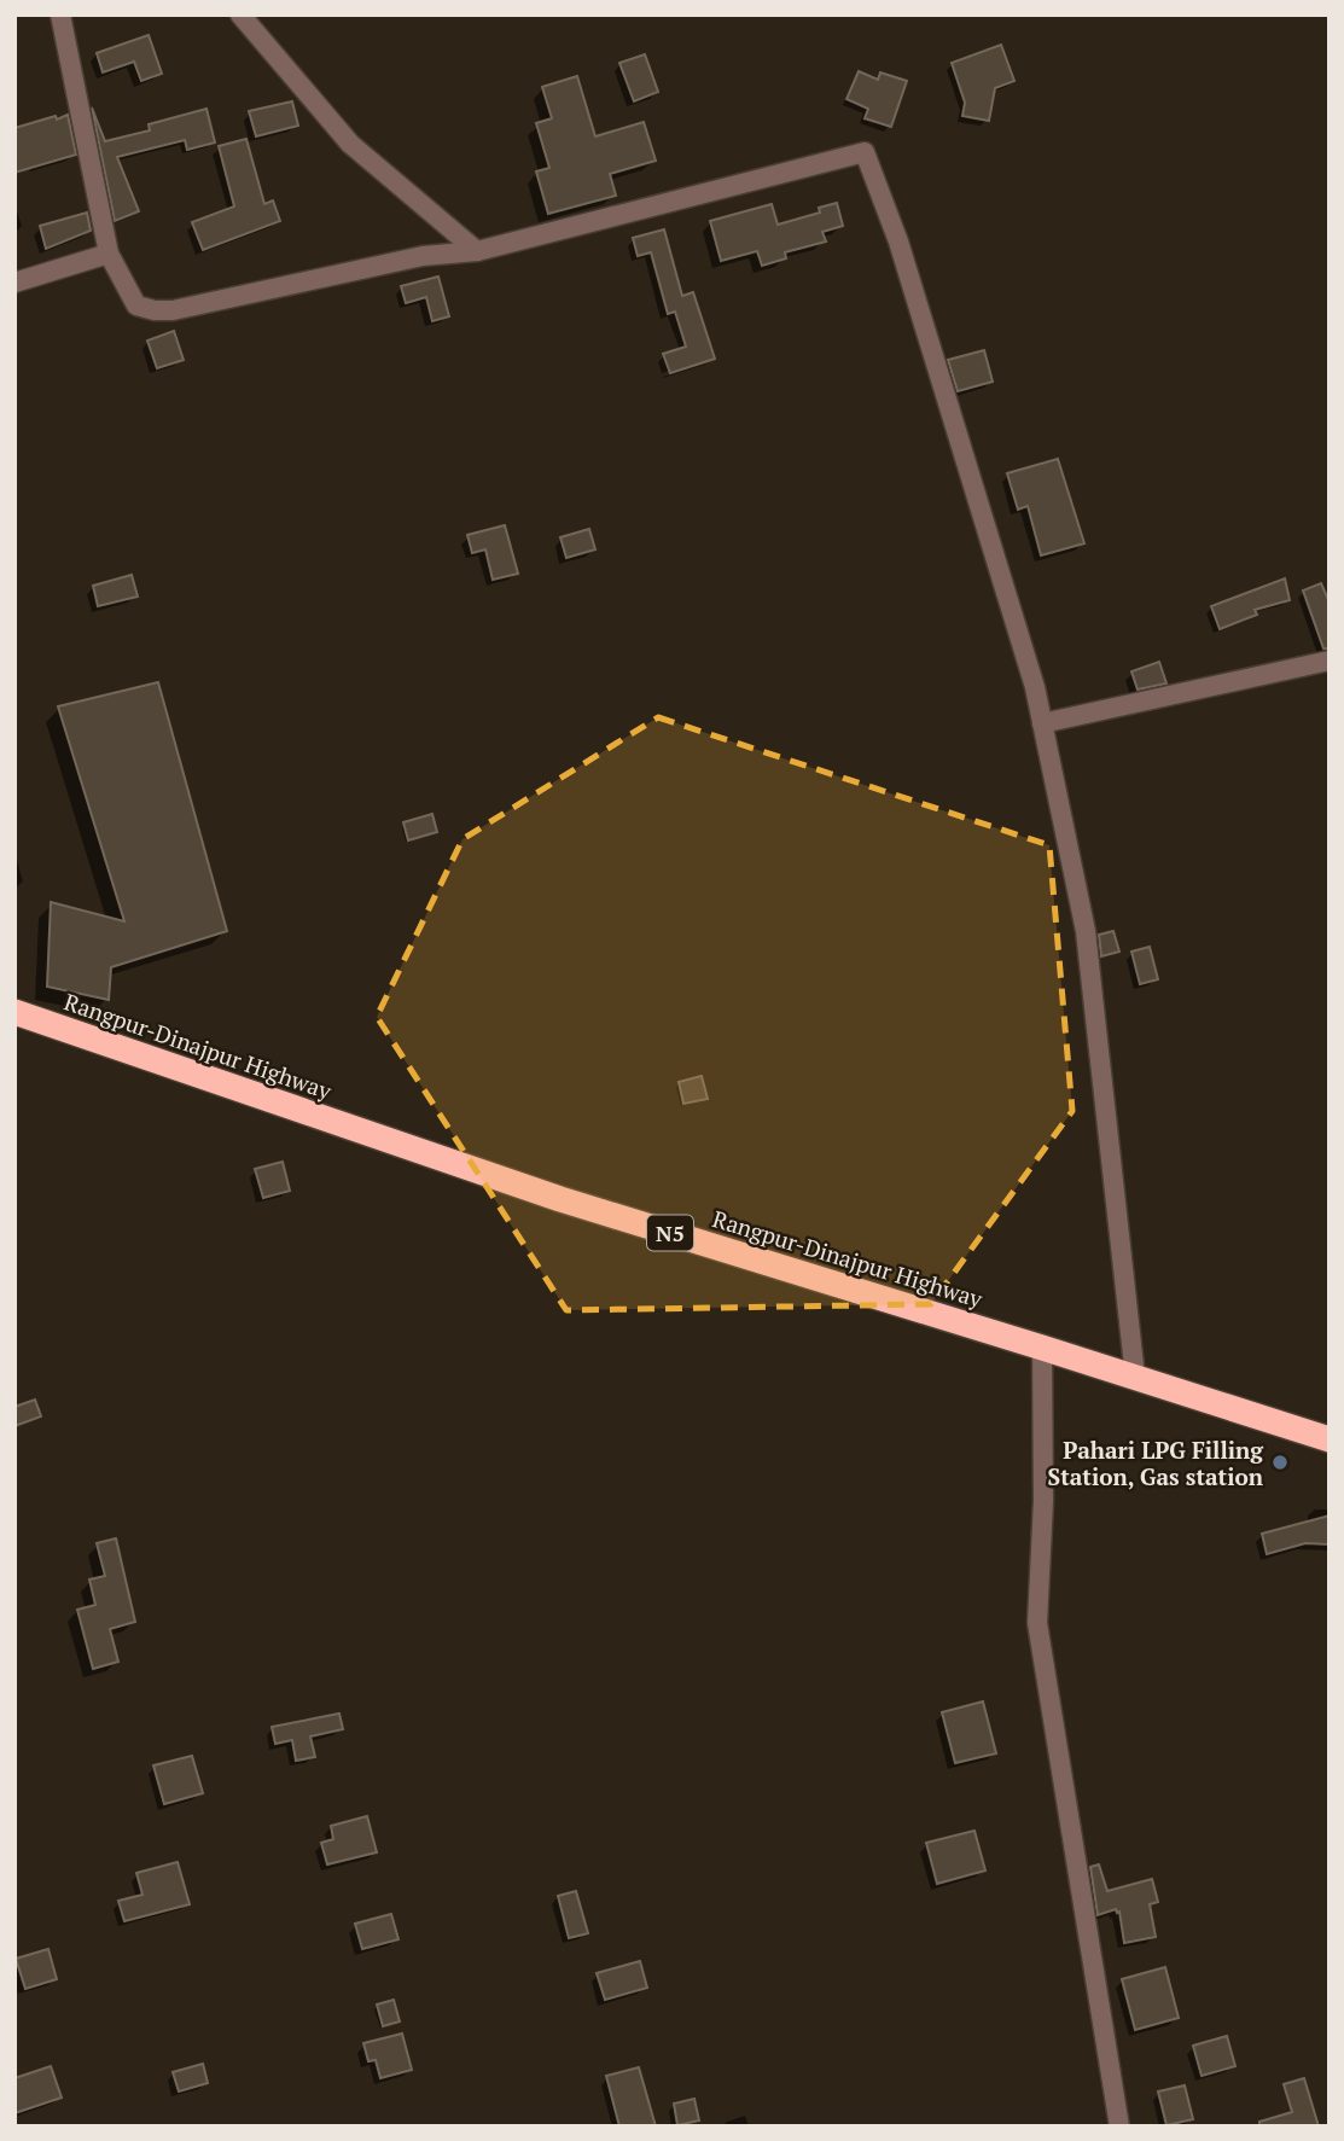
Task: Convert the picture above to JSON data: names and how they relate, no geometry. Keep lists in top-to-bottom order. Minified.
{"streets":{"highway":["Rangpur-Dinajpur Highway","N5"]},"places":["Pahari LPG Filling Station, Gas station"]}
